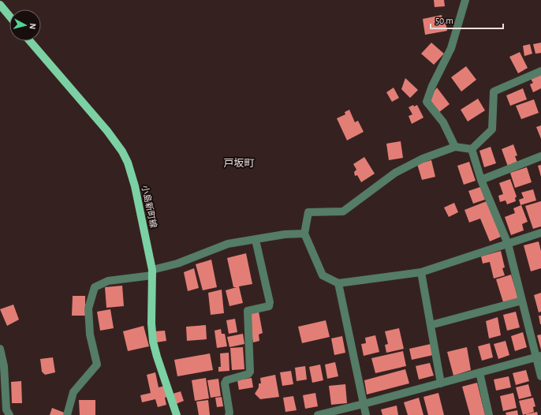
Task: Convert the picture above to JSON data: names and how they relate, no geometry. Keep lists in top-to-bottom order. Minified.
{"streets":{"main road":["小島新町線"]},"districts":["戸坂町"],"scale_bar":"50 m","north":"right"}
